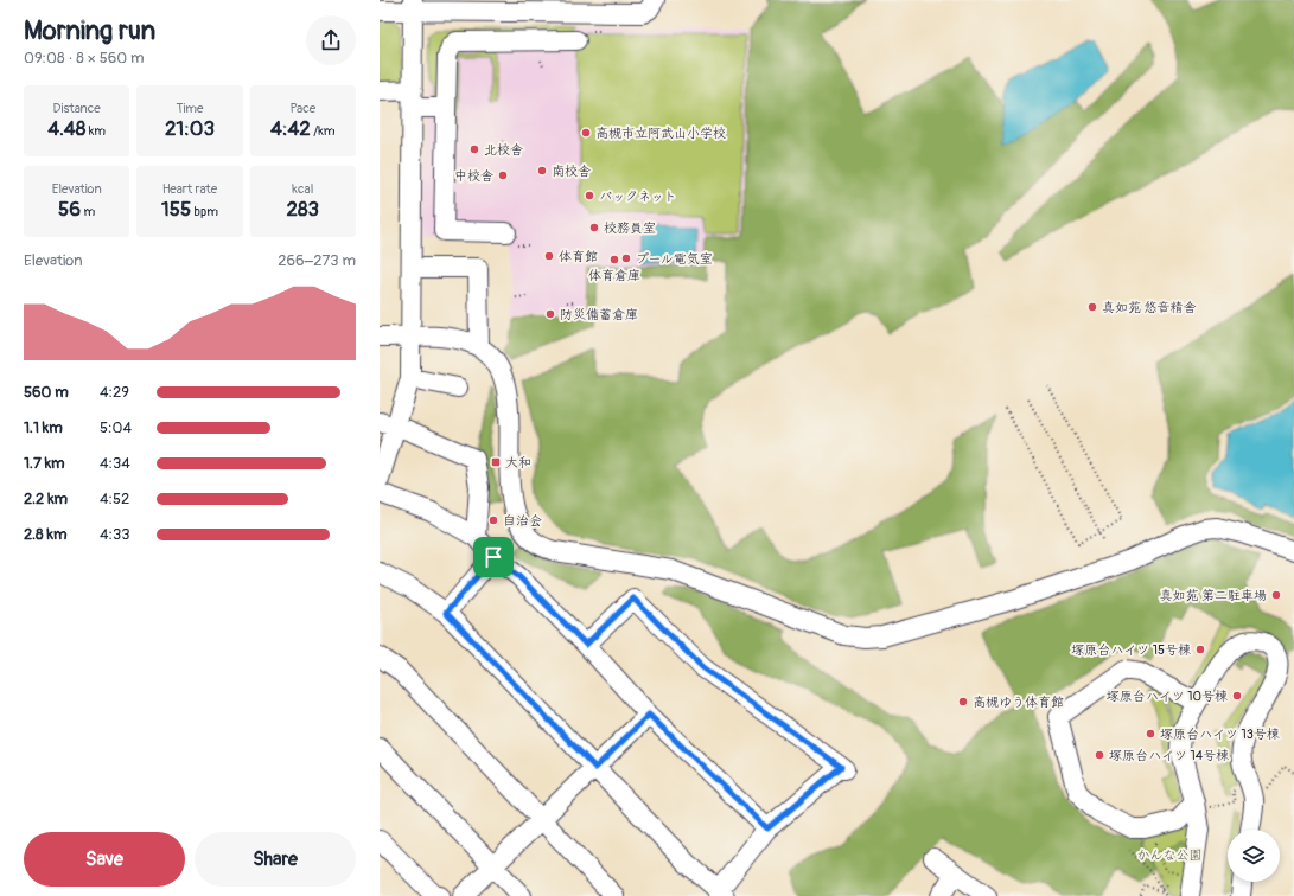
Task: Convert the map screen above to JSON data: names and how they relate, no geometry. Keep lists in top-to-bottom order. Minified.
{"parks":["かんな公園"],"places":{"other":["高槻市立阿武山小学校","北校舎","南校舎","中校舎","バックネット","校務員室","体育館","プール電気室","体育倉庫","真如苑 悠音精舎","防災備蓄倉庫","自治会","真如苑 第二駐車場","塚原台ハイツ 15号棟","塚原台ハイツ 10号棟","高槻ゆう体育館","塚原台ハイツ 13号棟","塚原台ハイツ 14号棟"],"transit":["大和"]},"page":{"heading":["Morning run","09:08 · 8 × 560 m"],"stats":[["Distance","4.48 km"],["Time","21:03"],["Pace","4:42 /km"],["Elevation","56 m"],["Heart rate","155 bpm"],["kcal","283"]],"chart":["Elevation","266–273 m"],"list":[{"name":"560 m","note":"4:29"},{"name":"1.1 km","note":"5:04"},{"name":"1.7 km","note":"4:34"},{"name":"2.2 km","note":"4:52"},{"name":"2.8 km","note":"4:33"}],"buttons":["Save","Share"]}}
